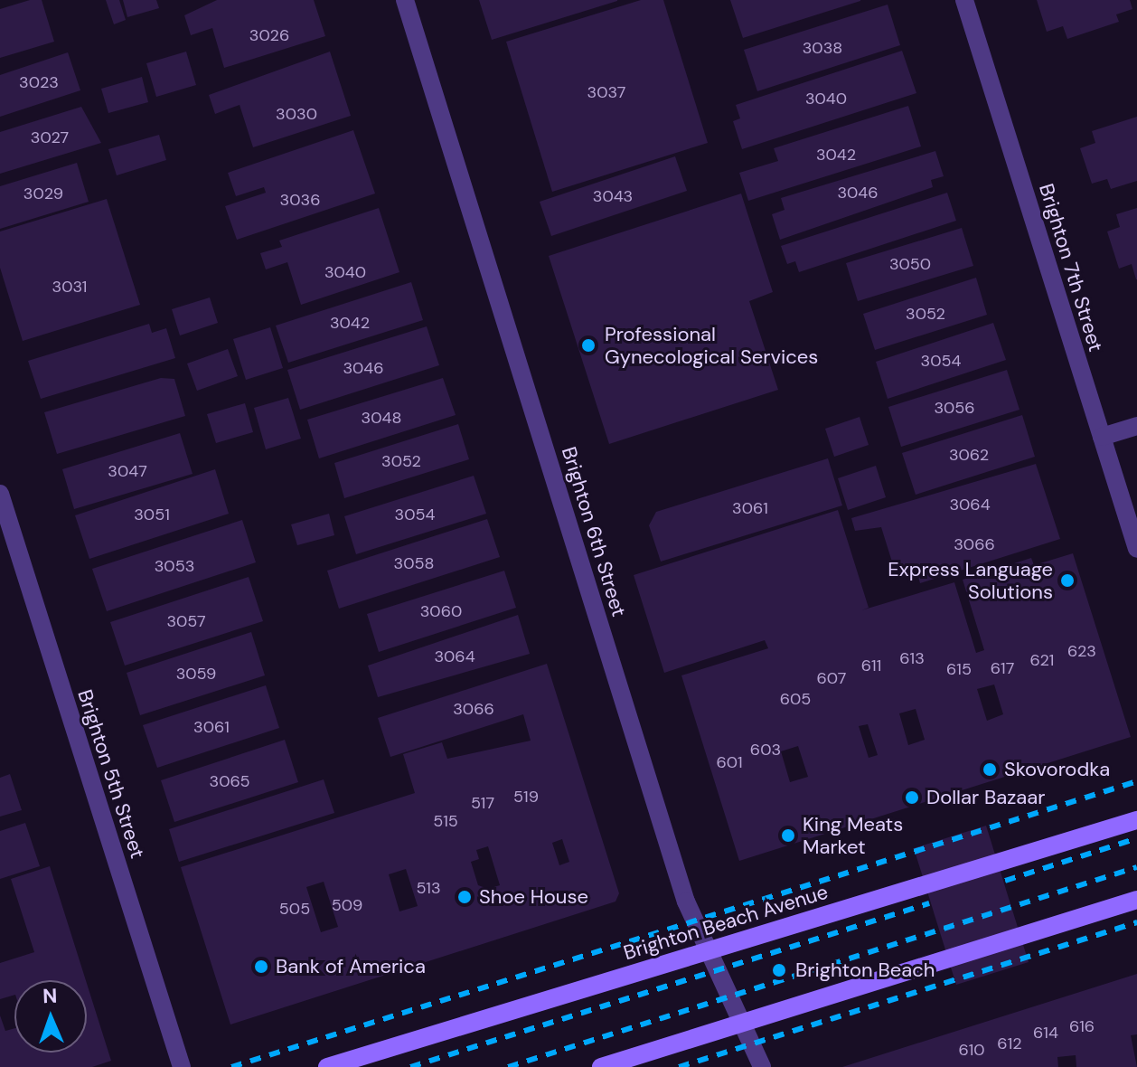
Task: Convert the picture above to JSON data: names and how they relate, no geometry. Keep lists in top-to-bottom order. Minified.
{"streets":{"main road":["Brighton Beach Avenue"],"street":["Brighton 7th Street","Brighton 6th Street","Brighton 5th Street"]},"crossings":[["Brighton 6th Street","Brighton Beach Avenue"]],"places":["Professional Gynecological Services","Express Language Solutions","Skovorodka","Dollar Bazaar","King Meats Market","Shoe House","Bank of America","Brighton Beach"],"house_numbers":["3026","3038","3023","3037","3040","3030","3027","3042","3046","3029","3043","3036","3050","3040","3031","3052","3042","3054","3046","3056","3048","3062","3052","3047","3064","3061","3051","3054","3066","3058","3053","3060","3057","623","3064","613","621","611","617","615","3059","607","605","3066","3061","603","601","3065","519","517","515","513","509","505","616","614","612","610"],"north":"top"}
